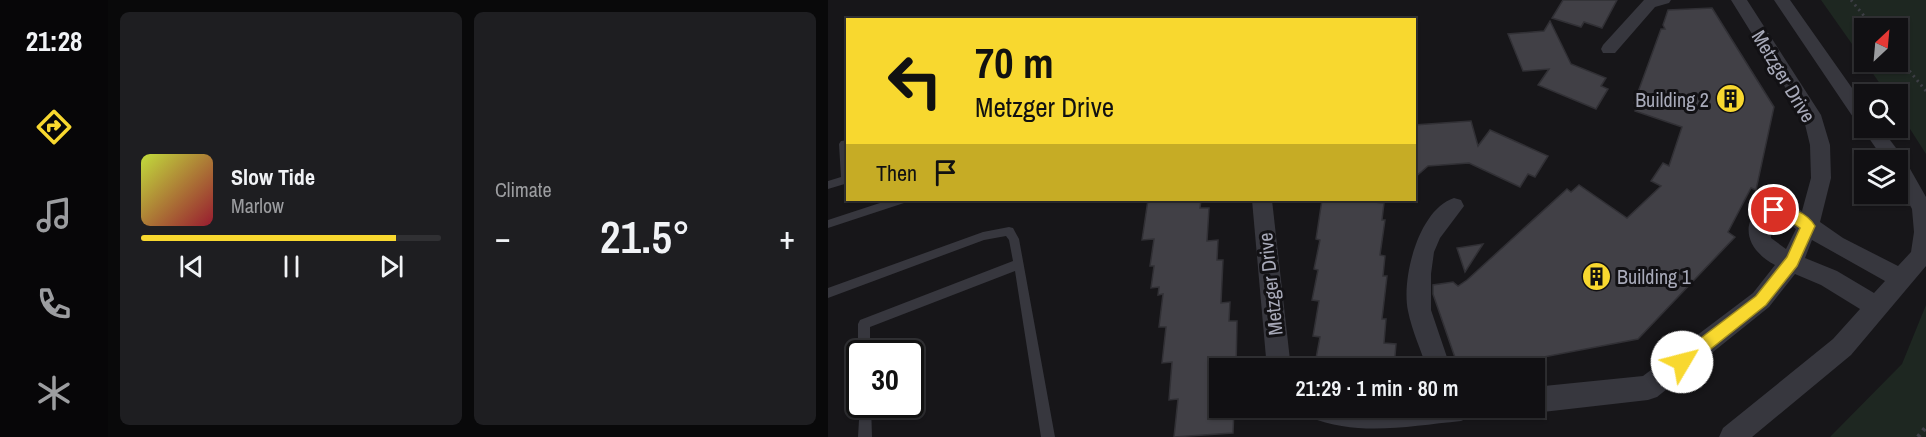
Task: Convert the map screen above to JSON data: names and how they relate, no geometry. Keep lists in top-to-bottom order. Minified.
{"streets":{"street":["Metzger Drive"]},"places":{"building":["Building 2","Building 1"]},"north":"top right","page":{"tabs":"21:28","tile":"Climate","turn":["70 m","Metzger Drive"],"then":"Then","song":["Slow Tide","Marlow"],"heat":["−","21.5°","+"],"limit":"30","trip":"21:29 · 1 min · 80 m"}}
